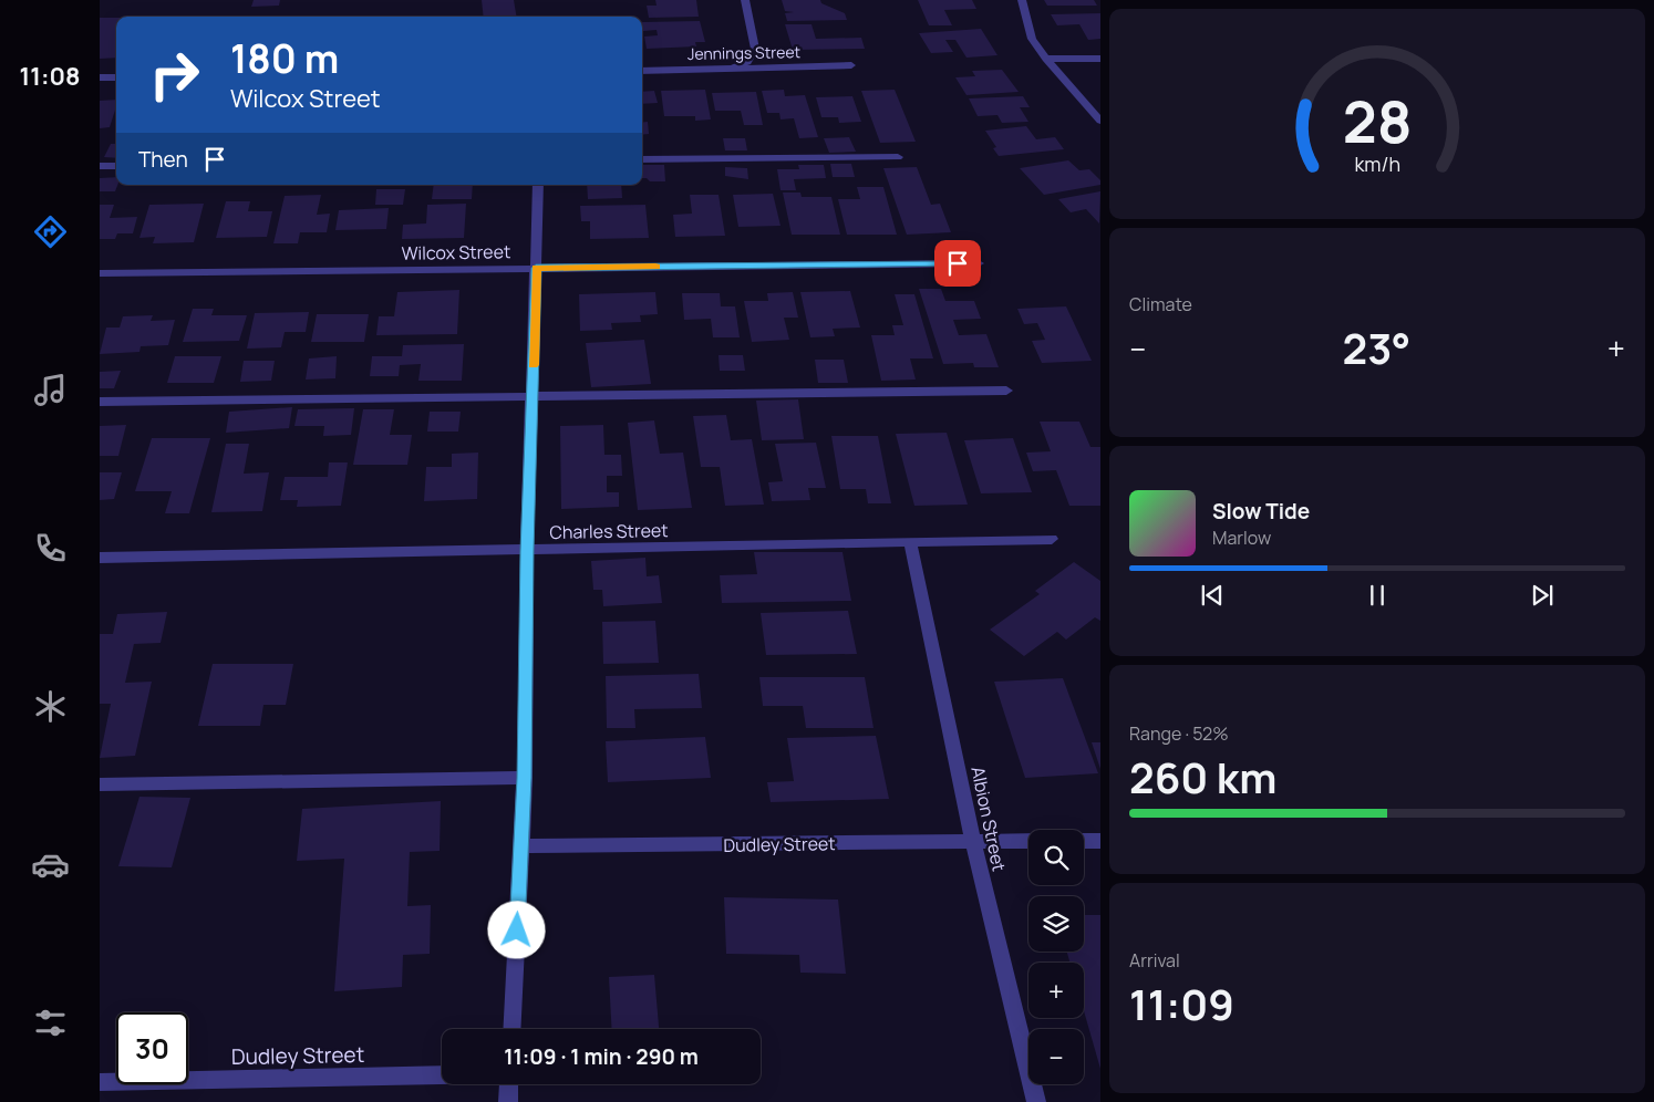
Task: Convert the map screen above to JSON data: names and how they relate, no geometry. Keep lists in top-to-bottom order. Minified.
{"streets":{"street":["Jennings Street","Wilcox Street","Charles Street","Albion Street","Dudley Street"]},"crossings":[["Charles Street","Albion Street"],["Albion Street","Dudley Street"]],"page":{"tabs":"11:08","turn":["180 m","Wilcox Street"],"then":"Then","tile":["Climate",["Range · 52%","260 km"],["Arrival","11:09"]],"heat":["−","23°","+"],"song":["Slow Tide","Marlow"],"map_buttons":["+","−"],"limit":"30","trip":"11:09 · 1 min · 290 m","gauge":["28","km/h"]}}
